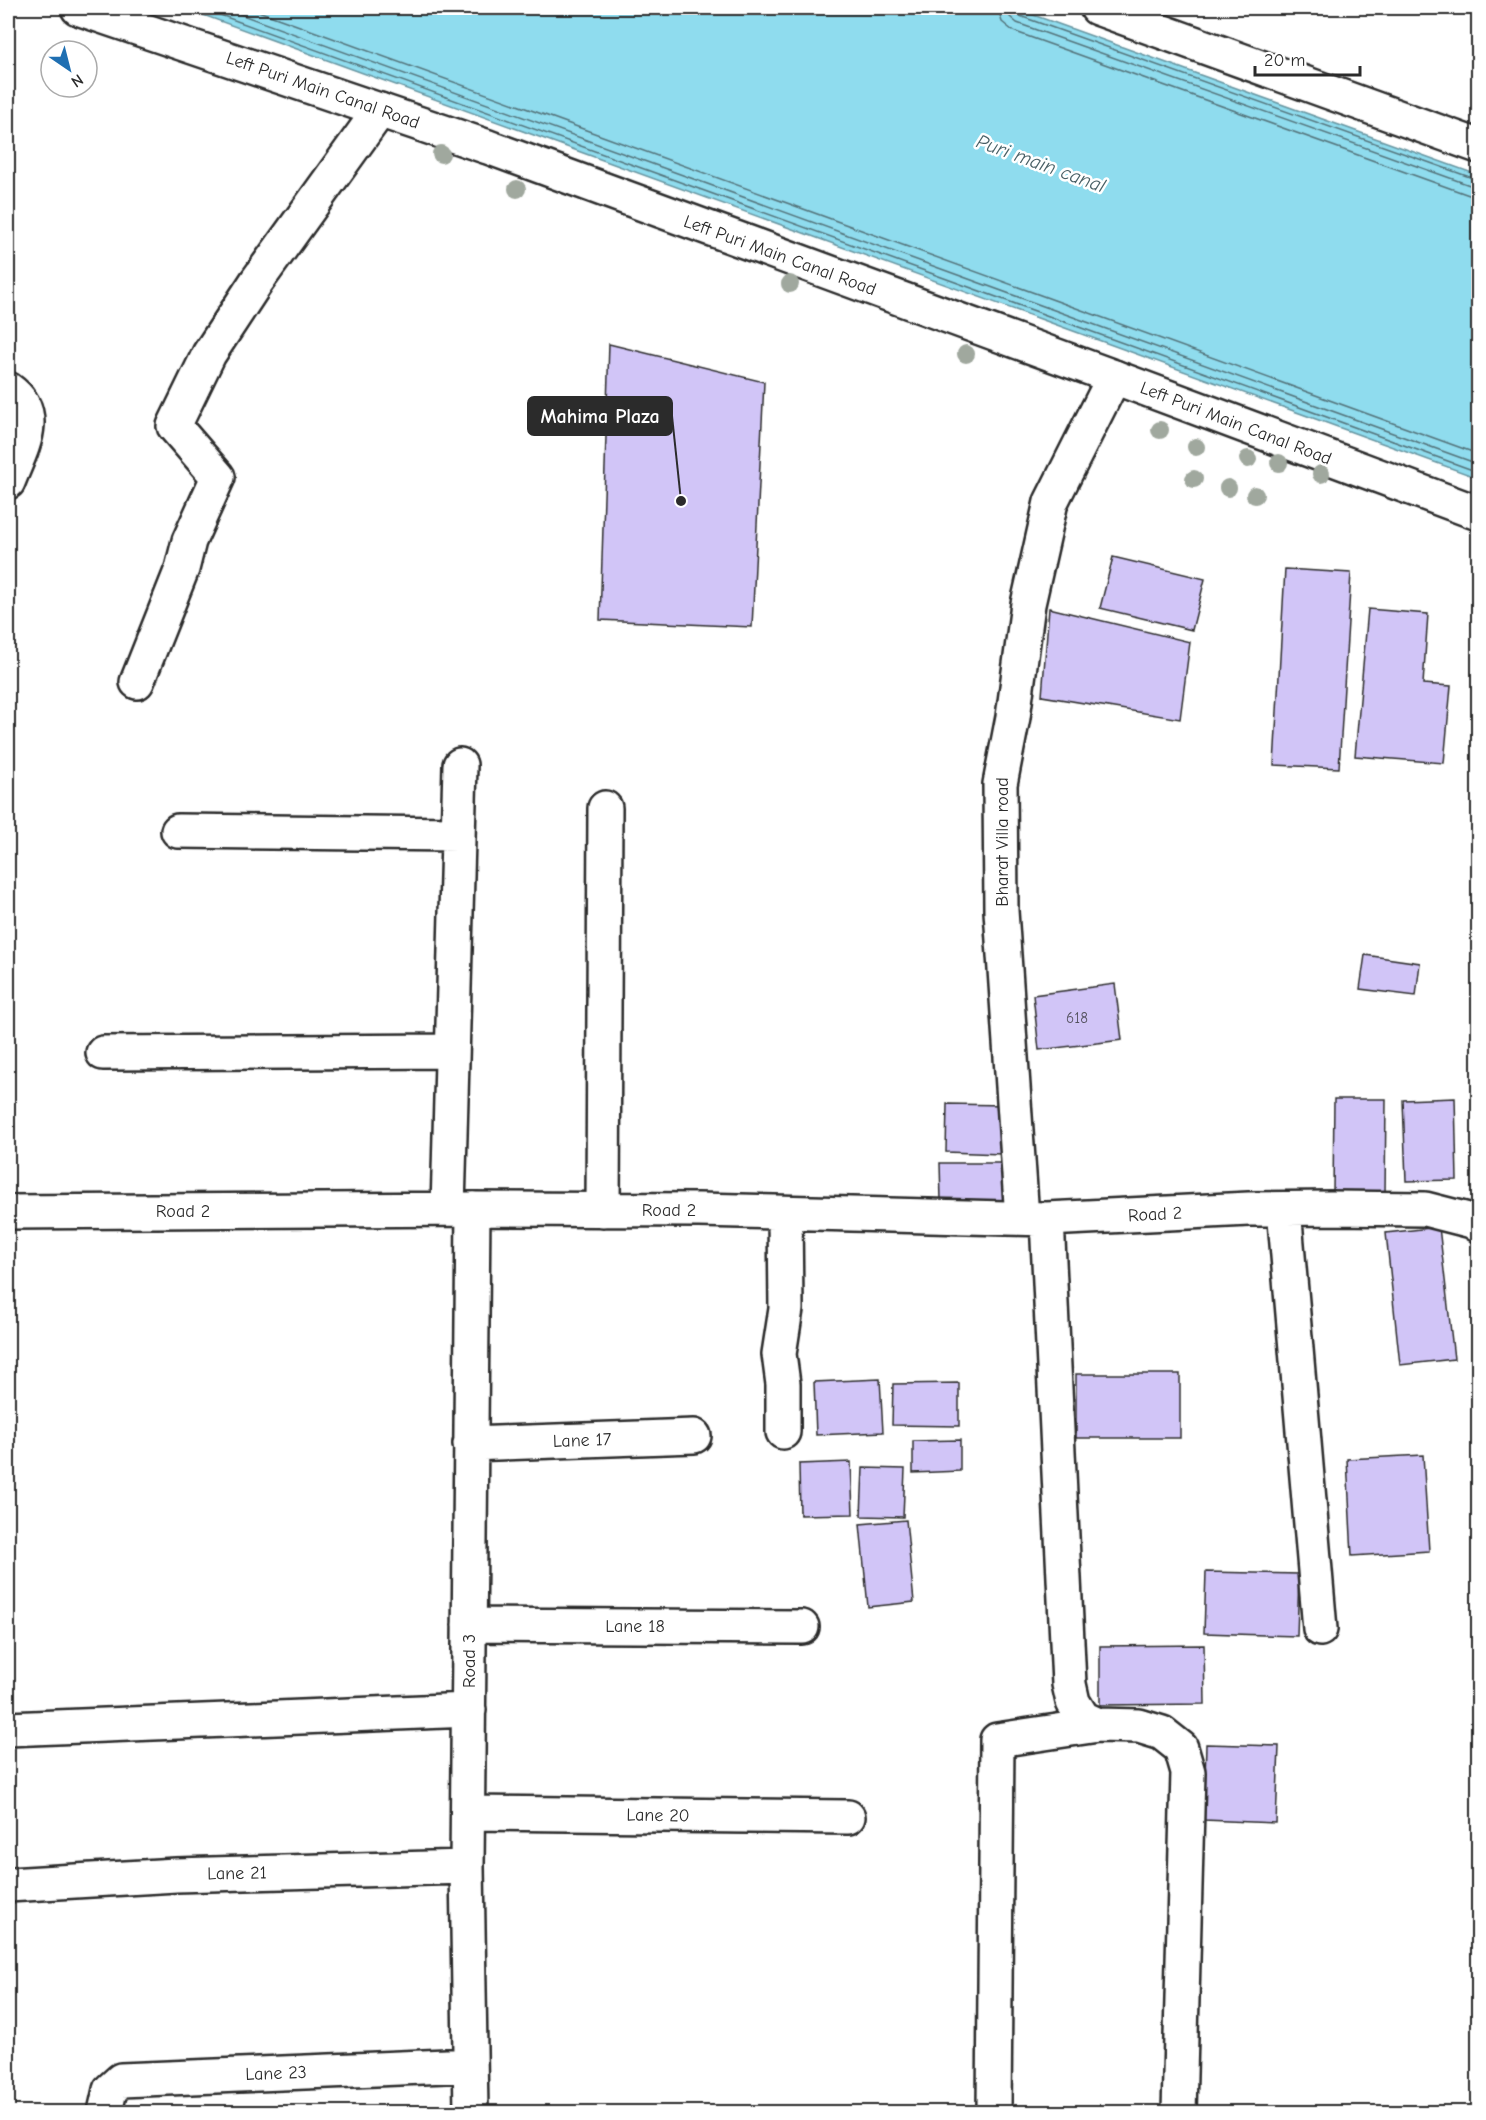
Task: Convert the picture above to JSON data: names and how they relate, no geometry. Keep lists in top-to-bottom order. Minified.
{"streets":{"street":["Left Puri Main Canal Road","Bharat Villa road","Road 2","Lane 17","Lane 18","Road 3","Lane 20","Lane 21","Lane 23"]},"crossings":[["Left Puri Main Canal Road","Bharat Villa road"],["Bharat Villa road","Road 2"],["Road 2","Road 3"],["Lane 17","Road 3"],["Lane 18","Road 3"],["Road 3","Lane 20"],["Road 3","Lane 21"],["Road 3","Lane 23"]],"water":["Puri main canal"],"places":["Mahima Plaza"],"house_numbers":["618"],"scale_bar":"20 m","north":"bottom right"}
